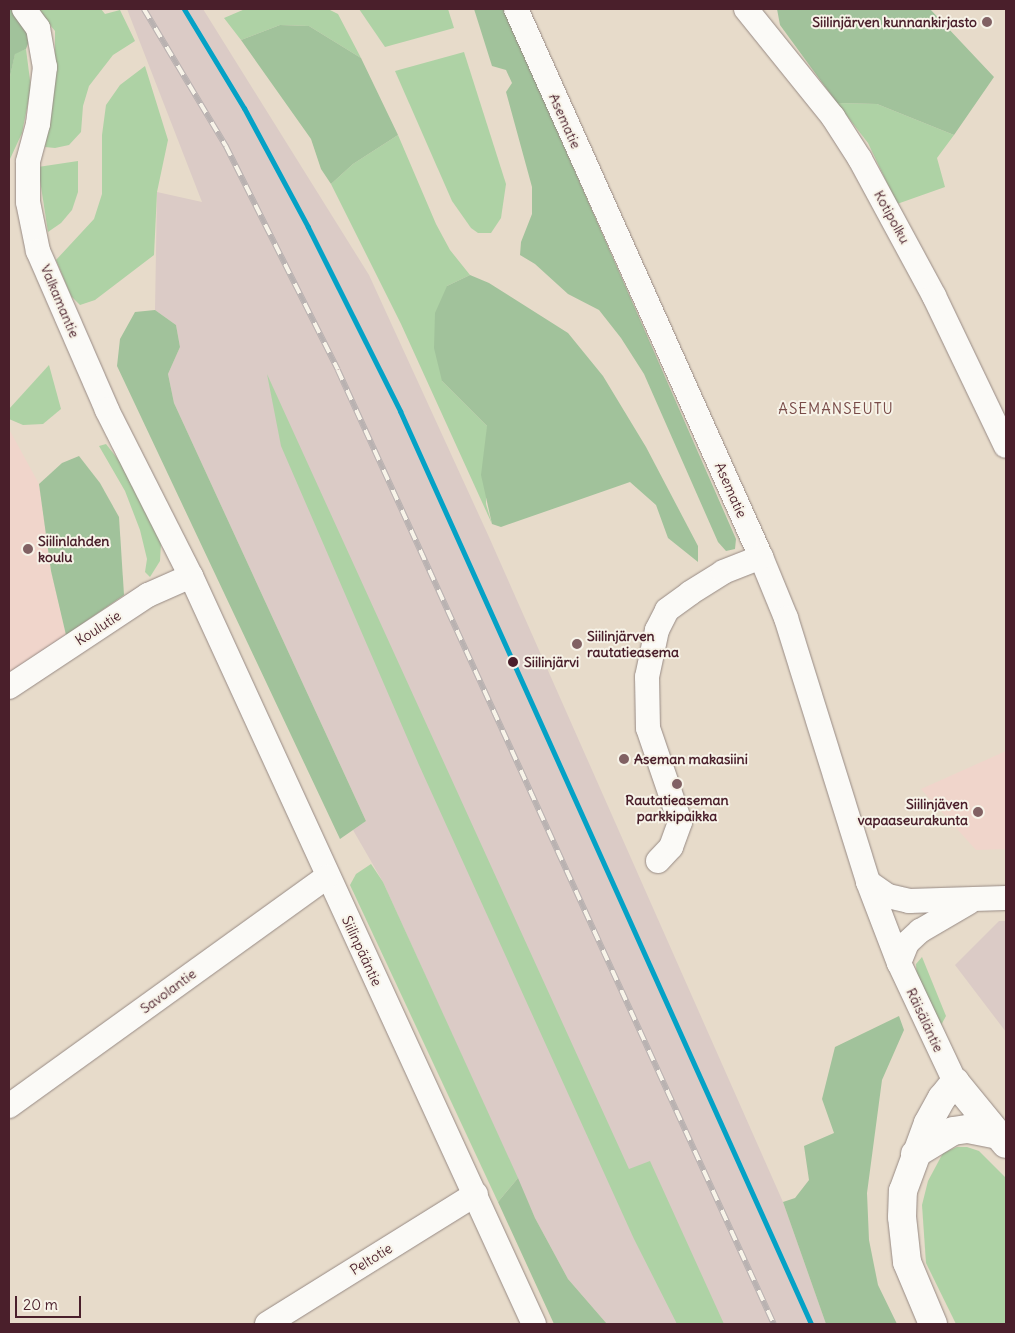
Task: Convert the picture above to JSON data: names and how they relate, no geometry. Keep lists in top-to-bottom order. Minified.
{"streets":{"main road":["Räisäläntie"],"street":["Asematie","Kotipolku","Valkamantie","Koulutie","Siilinpääntie","Savolantie","Peltotie"]},"crossings":[["Asematie","Räisäläntie"],["Valkamantie","Koulutie"],["Valkamantie","Siilinpääntie"],["Koulutie","Siilinpääntie"],["Siilinpääntie","Savolantie"],["Siilinpääntie","Peltotie"]],"districts":["ASEMANSEUTU"],"places":["Siilinjärven kunnankirjasto","Siilinlahden koulu","Siilinjärven rautatieasema","Siilinjärvi","Aseman makasiini","Rautatieaseman parkkipaikka","Siilinjäven vapaaseurakunta"],"scale_bar":"20 m"}
